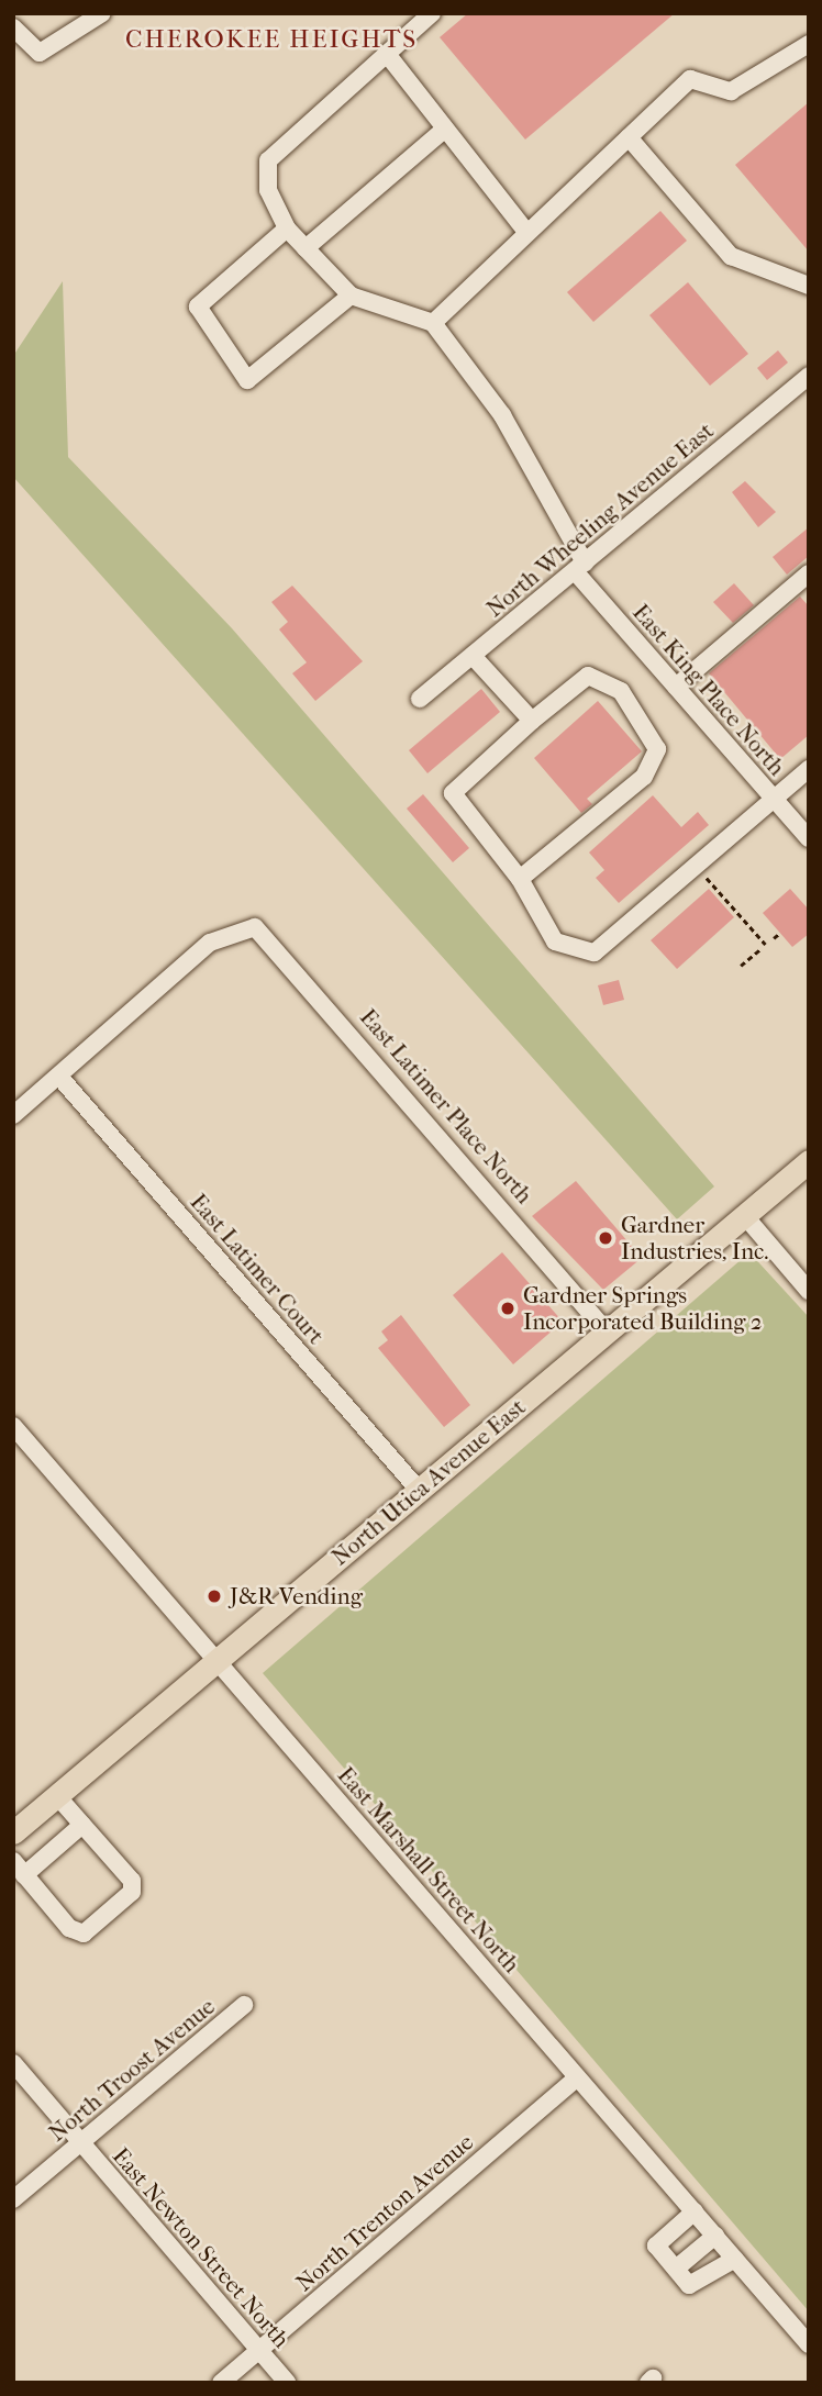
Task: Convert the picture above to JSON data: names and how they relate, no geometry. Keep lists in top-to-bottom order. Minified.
{"streets":{"main road":["North Utica Avenue East"],"street":["North Wheeling Avenue East","East King Place North","East Latimer Place North","East Latimer Court","East Marshall Street North","North Troost Avenue","North Trenton Avenue","East Newton Street North"]},"crossings":[["North Wheeling Avenue East","East King Place North"],["East Latimer Place North","East Latimer Court"],["East Latimer Place North","North Utica Avenue East"],["East Latimer Court","North Utica Avenue East"],["North Utica Avenue East","East Marshall Street North"],["East Marshall Street North","North Trenton Avenue"],["North Troost Avenue","East Newton Street North"],["North Trenton Avenue","East Newton Street North"]],"districts":["CHEROKEE HEIGHTS"],"places":["Gardner Industries, Inc.","Gardner Springs Incorporated Building 2","J&R Vending"]}
